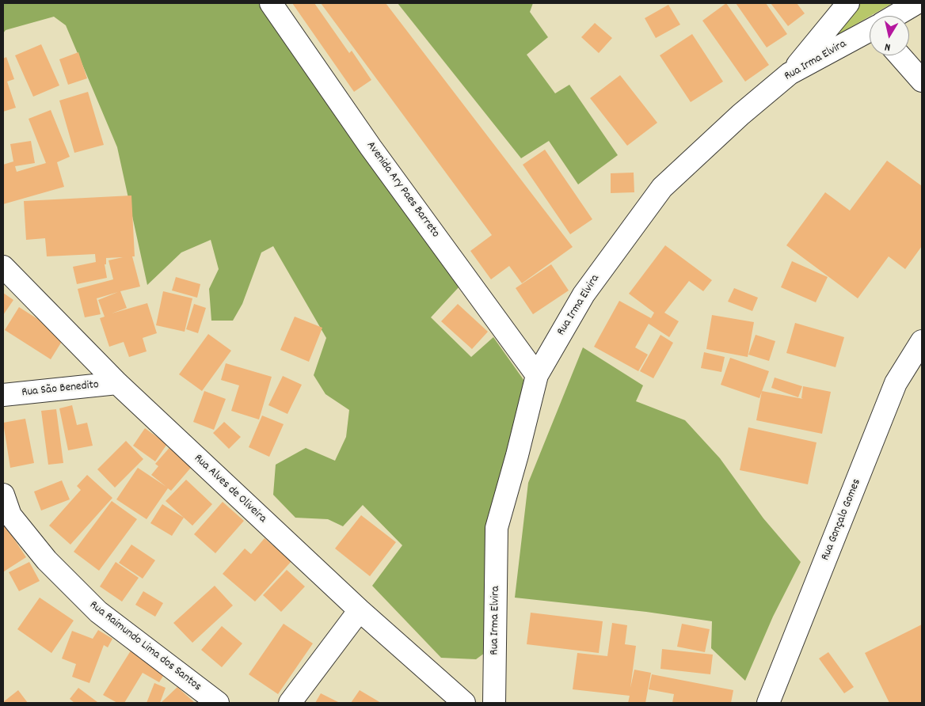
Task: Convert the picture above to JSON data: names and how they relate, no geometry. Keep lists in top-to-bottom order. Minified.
{"streets":{"street":["Rua Irma Elvira","Avenida Ary Paes Barreto","Rua São Benedito","Rua Alves de Oliveira","Rua Gonçalo Gomes","Rua Raimundo Lima dos Santos"]},"crossings":[["Rua Irma Elvira","Avenida Ary Paes Barreto"],["Rua São Benedito","Rua Alves de Oliveira"]],"north":"bottom"}
